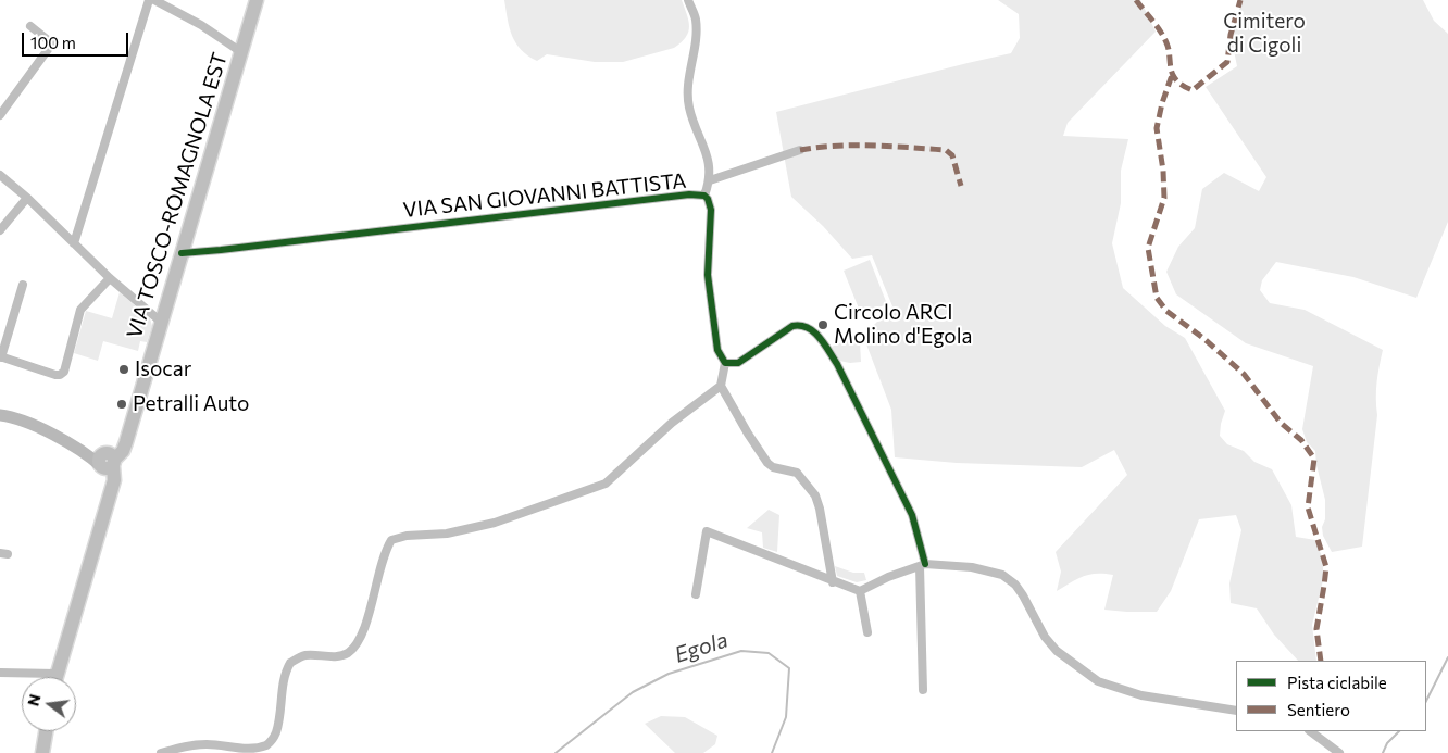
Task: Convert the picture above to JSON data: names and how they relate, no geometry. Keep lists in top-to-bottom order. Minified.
{"streets":{"main road":["VIA TOSCO-ROMAGNOLA EST"],"street":["VIA SAN GIOVANNI BATTISTA"]},"crossings":[["VIA TOSCO-ROMAGNOLA EST","VIA SAN GIOVANNI BATTISTA"]],"water":["Egola"],"parks":["Cimitero di Cigoli"],"places":["Circolo ARCI Molino d'Egola","Isocar","Petralli Auto"],"legend":["Pista ciclabile","Sentiero"],"scale_bar":"100 m","north":"left"}
